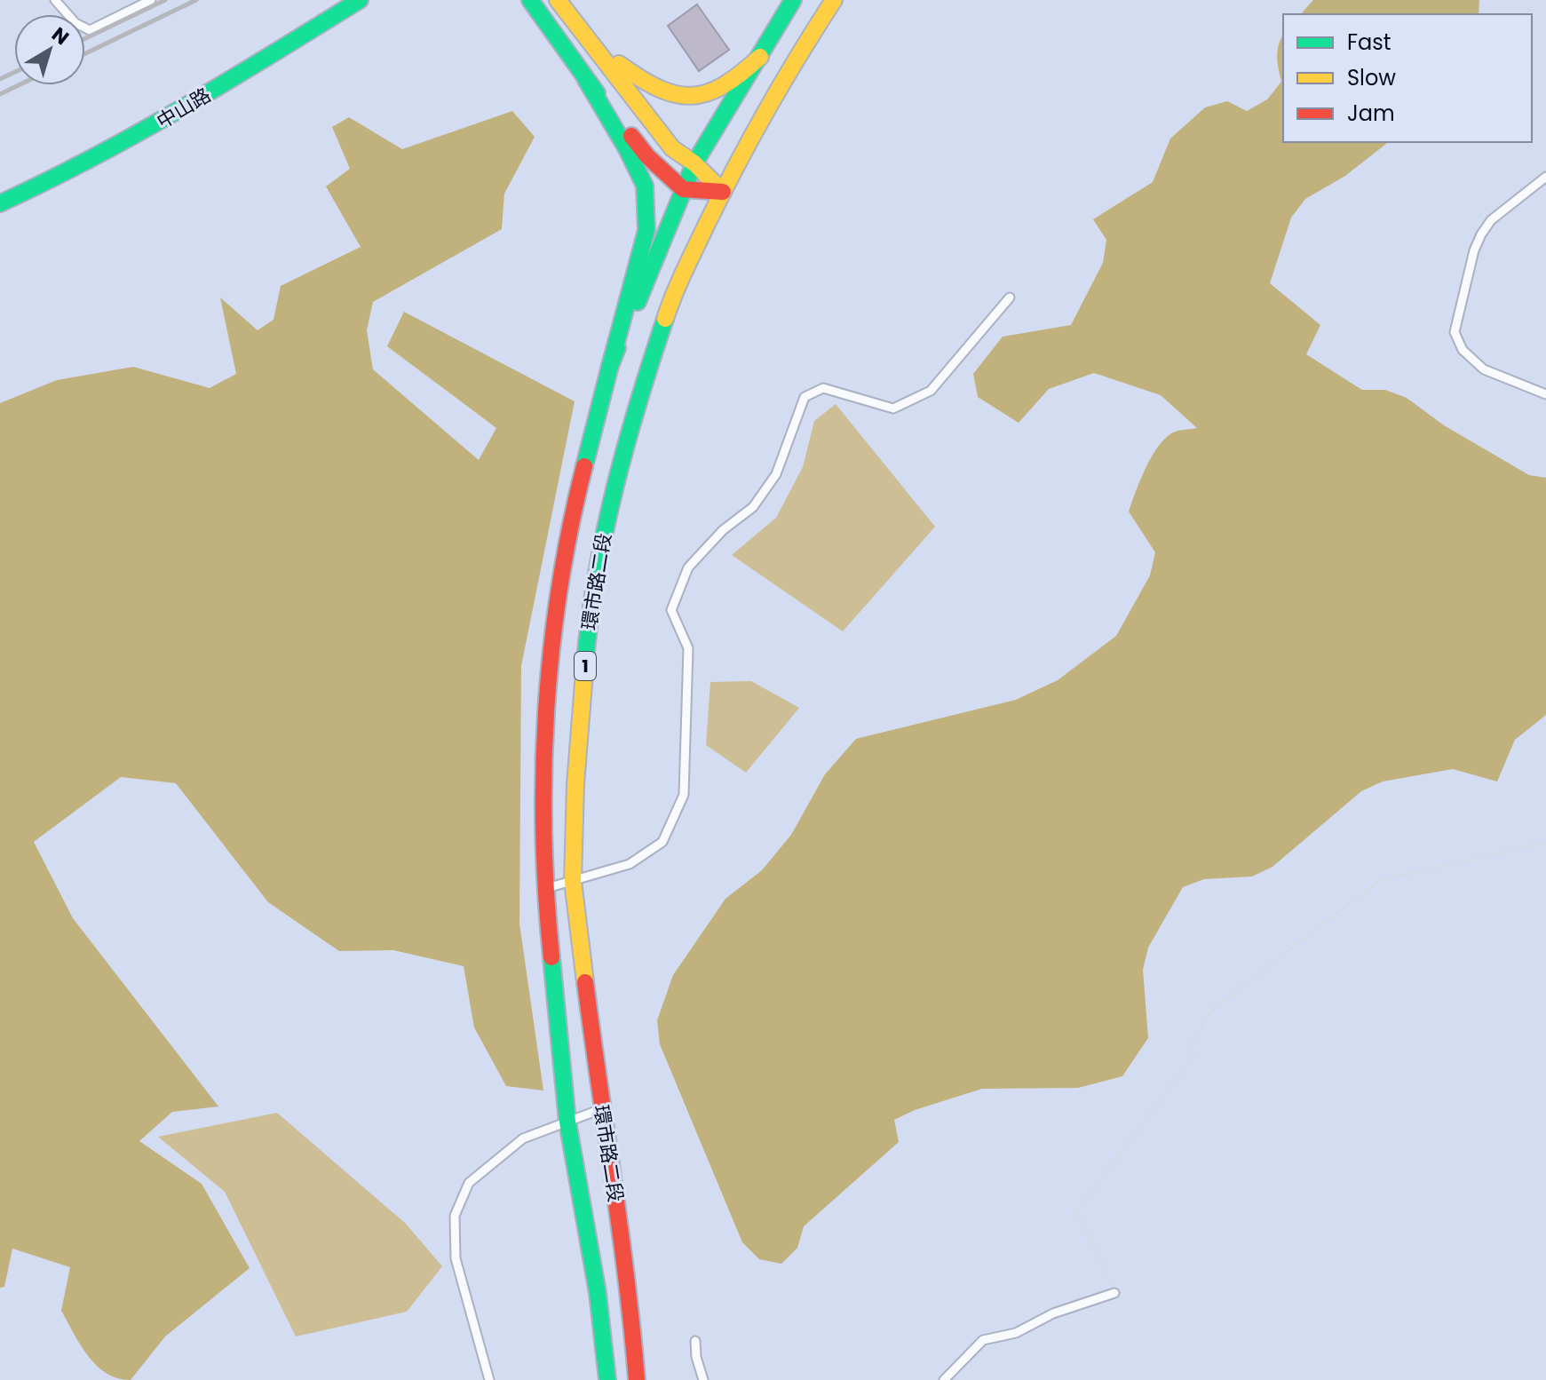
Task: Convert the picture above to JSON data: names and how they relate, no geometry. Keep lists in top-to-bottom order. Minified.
{"streets":{"main road":["中山路","環市路二段","1"]},"legend":["Fast","Slow","Jam"],"north":"top right"}
